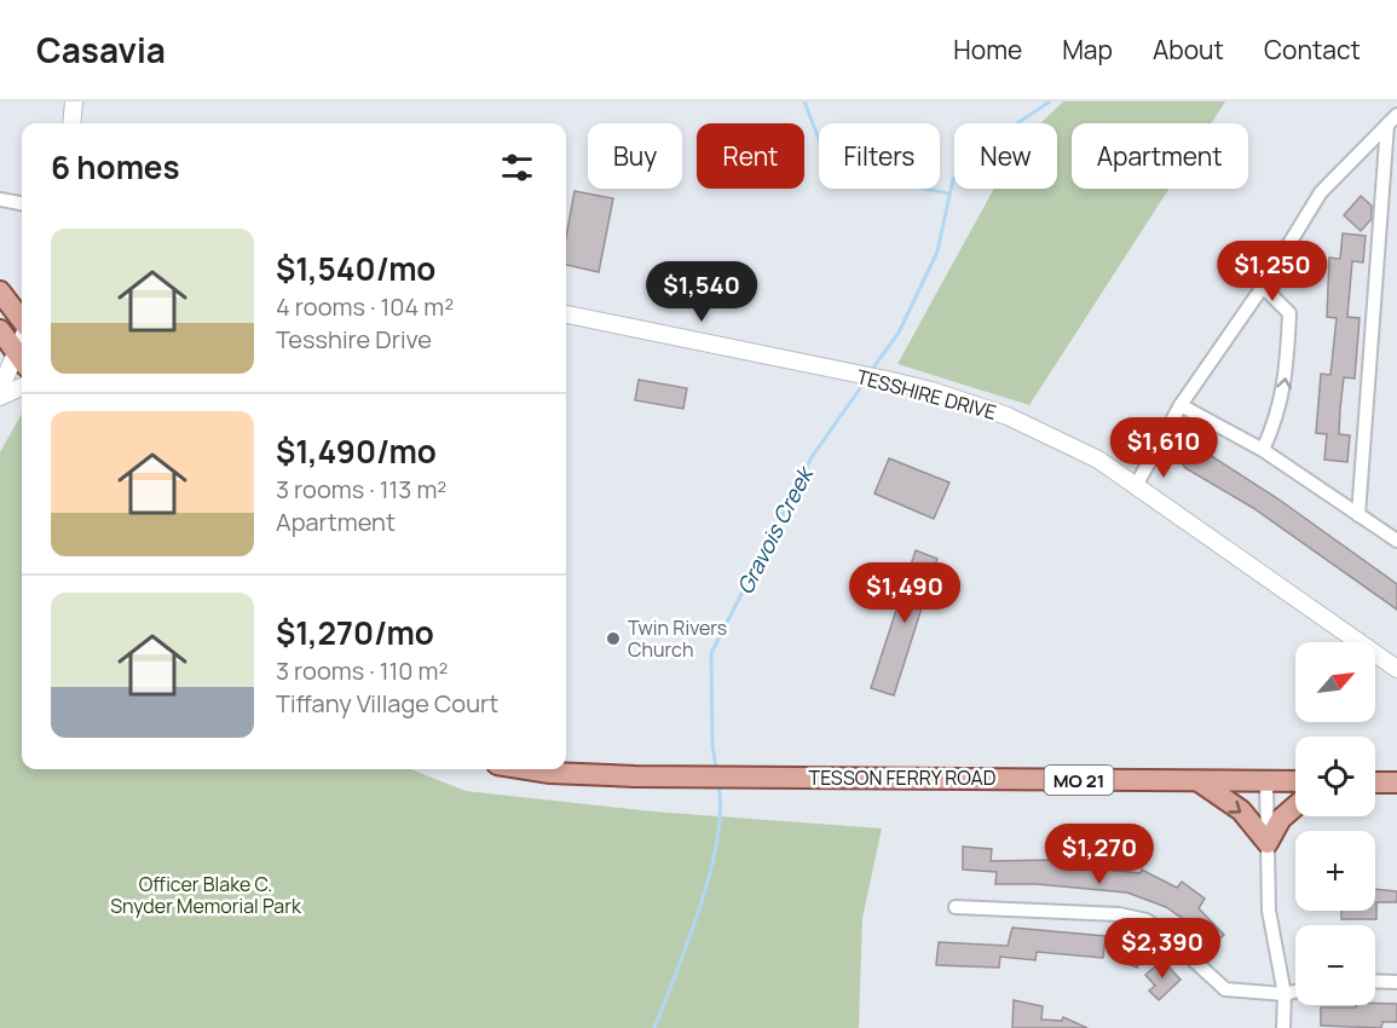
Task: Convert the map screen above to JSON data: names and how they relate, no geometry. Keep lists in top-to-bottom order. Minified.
{"streets":{"main road":["TESSON FERRY ROAD","MO 21"],"street":["TESSHIRE DRIVE"]},"water":["Gravois Creek"],"parks":["Officer Blake C. Snyder Memorial Park"],"places":["Twin Rivers Church"],"north":"top right","page":{"header":"Casavia","nav":["Home","Map","About","Contact"],"chip":["Buy","Rent","Filters","New","Apartment"],"heading":"6 homes","list":[{"name":"$1,540/mo","note":"4 rooms · 104 m² · Tesshire Drive"},{"name":"$1,490/mo","note":"3 rooms · 113 m² · Apartment"},{"name":"$1,270/mo","note":"3 rooms · 110 m² · Tiffany Village Court"}],"price":["$1,250","$1,540","$1,610","$1,490","$1,270","$2,390"],"map_buttons":["+","−"]}}
